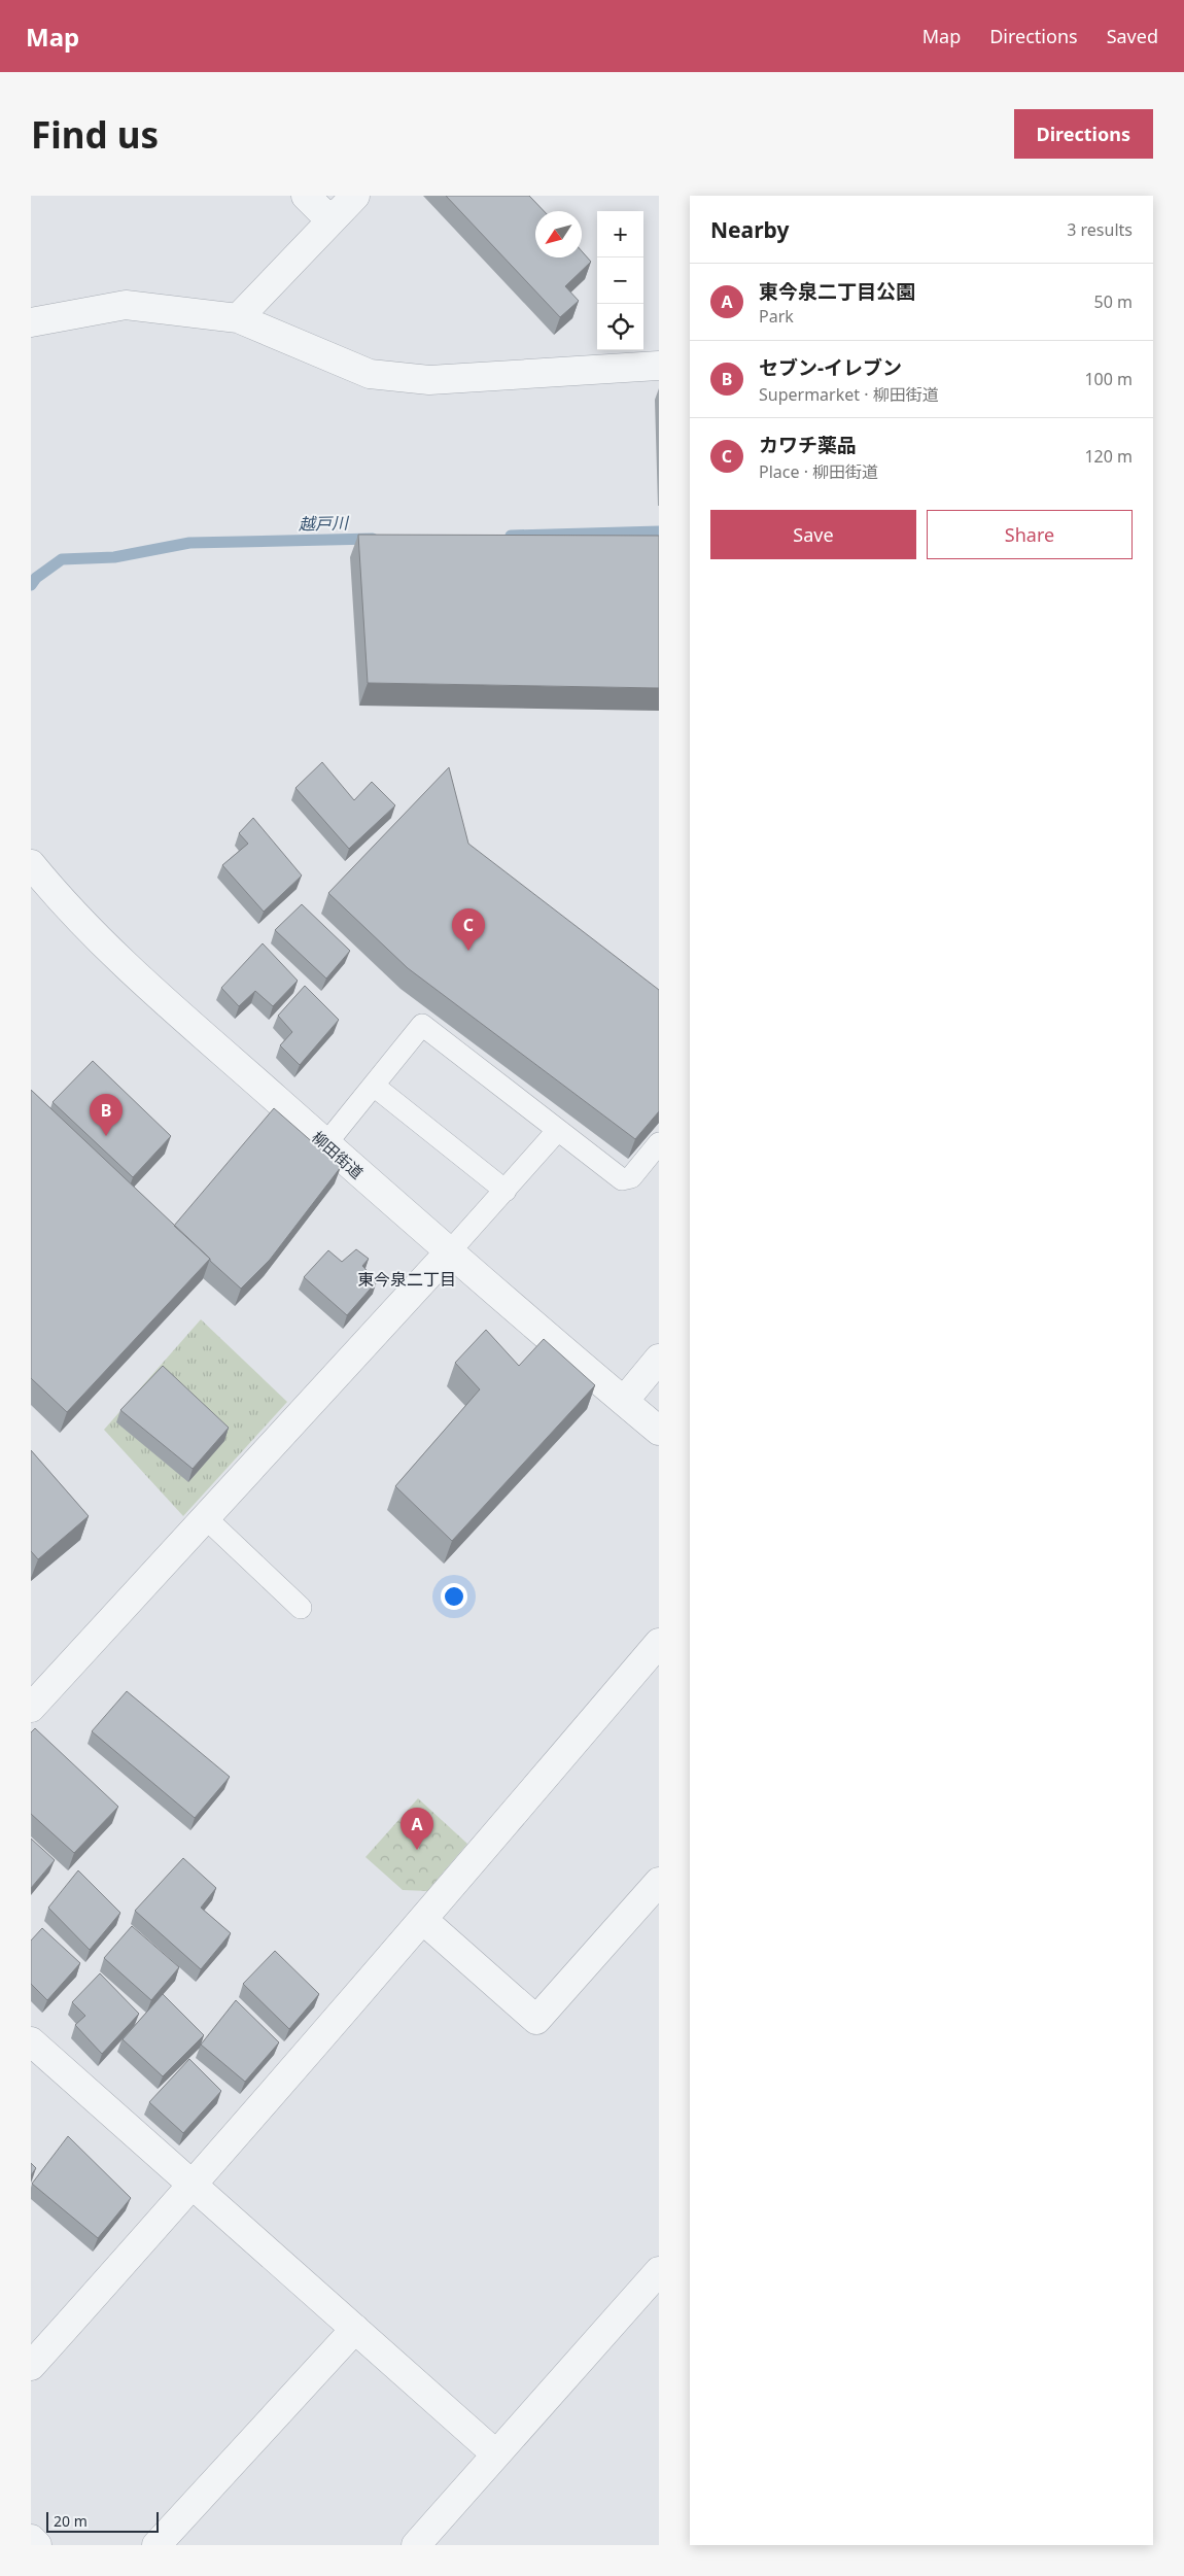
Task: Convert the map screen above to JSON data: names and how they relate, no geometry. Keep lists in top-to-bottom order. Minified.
{"streets":{"street":["柳田街道"]},"districts":["東今泉二丁目"],"water":["越戸川"],"scale_bar":"20 m","north":"bottom left","page":{"header":"Map","nav":["Map","Directions","Saved"],"buttons":["Directions",["Save","Share"]],"title":"Find us","heading":["Nearby","3 results"],"map_buttons":["+","−"],"list":[{"mark":"A","name":"東今泉二丁目公園","note":"Park","value":"50 m"},{"mark":"B","name":"セブン-イレブン","note":"Supermarket · 柳田街道","value":"100 m"},{"mark":"C","name":"カワチ薬品","note":"Place · 柳田街道","value":"120 m"}],"pins":["C","B","A"],"scale":"20 m"}}
